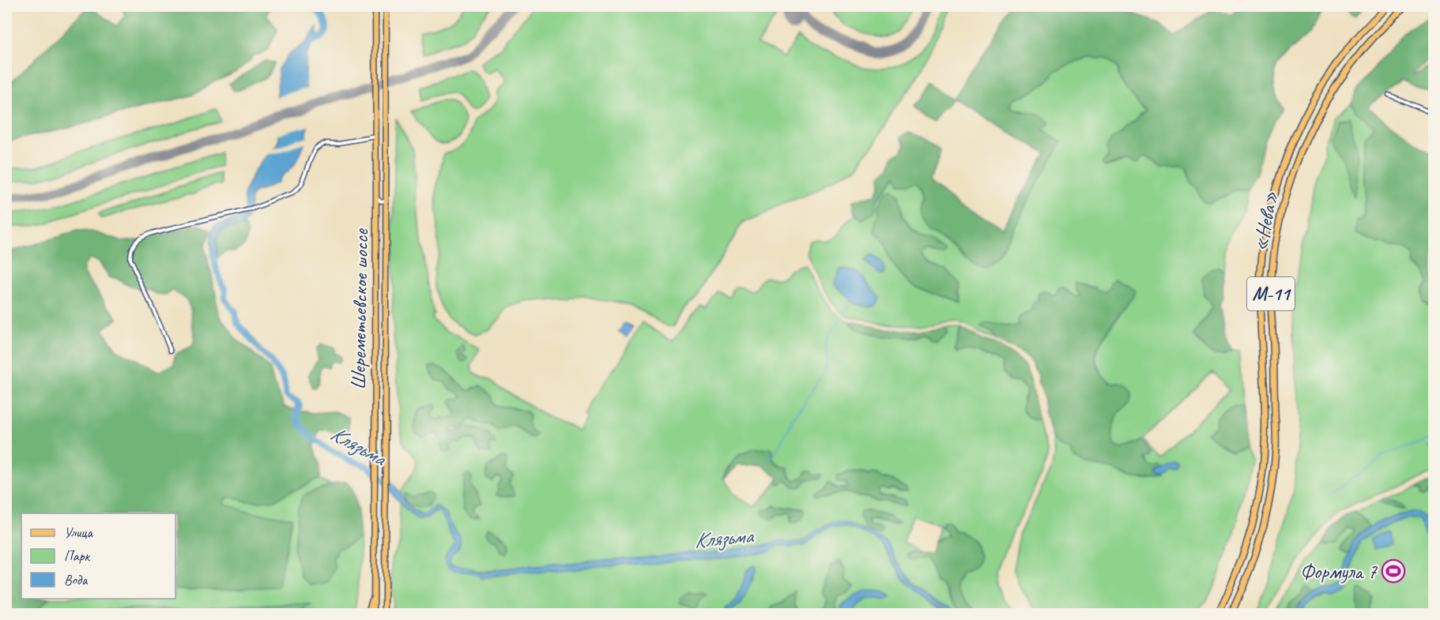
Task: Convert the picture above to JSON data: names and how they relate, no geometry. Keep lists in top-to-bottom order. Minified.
{"streets":{"highway":["«Нева»","М-11"],"main road":["Шереметьевское шоссе"]},"water":["Клязьма"],"places":{"sports":["Формула 7"]},"legend":["Улица","Парк","Вода"]}
